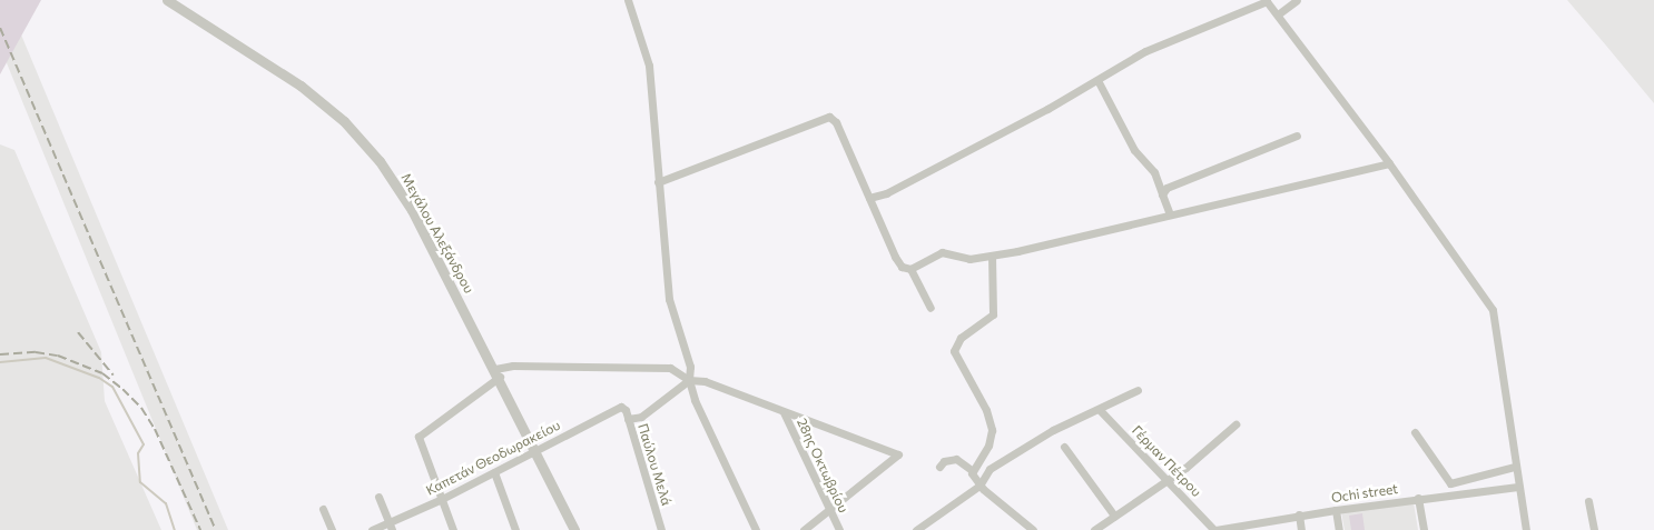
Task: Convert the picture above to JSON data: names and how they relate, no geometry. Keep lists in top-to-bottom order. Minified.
{"streets":{"street":["Μεγάλου Αλεξάνδρου","Καπετάν Θεοδωρακείου","Γέρμαν Πέτρου","Παύλου Μελά","28ης Οκτωβρίου","Ochi street"]},"crossings":[["Μεγάλου Αλεξάνδρου","Καπετάν Θεοδωρακείου"],["Καπετάν Θεοδωρακείου","Παύλου Μελά"],["Γέρμαν Πέτρου","Ochi street"]]}
